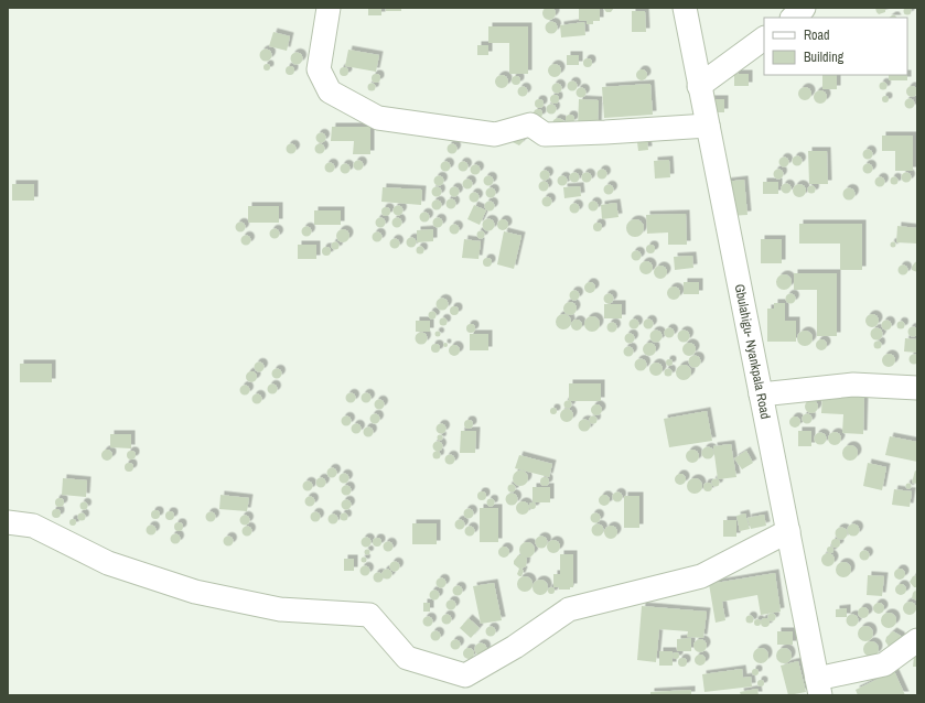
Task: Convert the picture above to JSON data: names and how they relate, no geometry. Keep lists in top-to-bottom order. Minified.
{"streets":{"street":["Gbulahigu- Nyankpala Road"]},"legend":["Road","Building"]}
